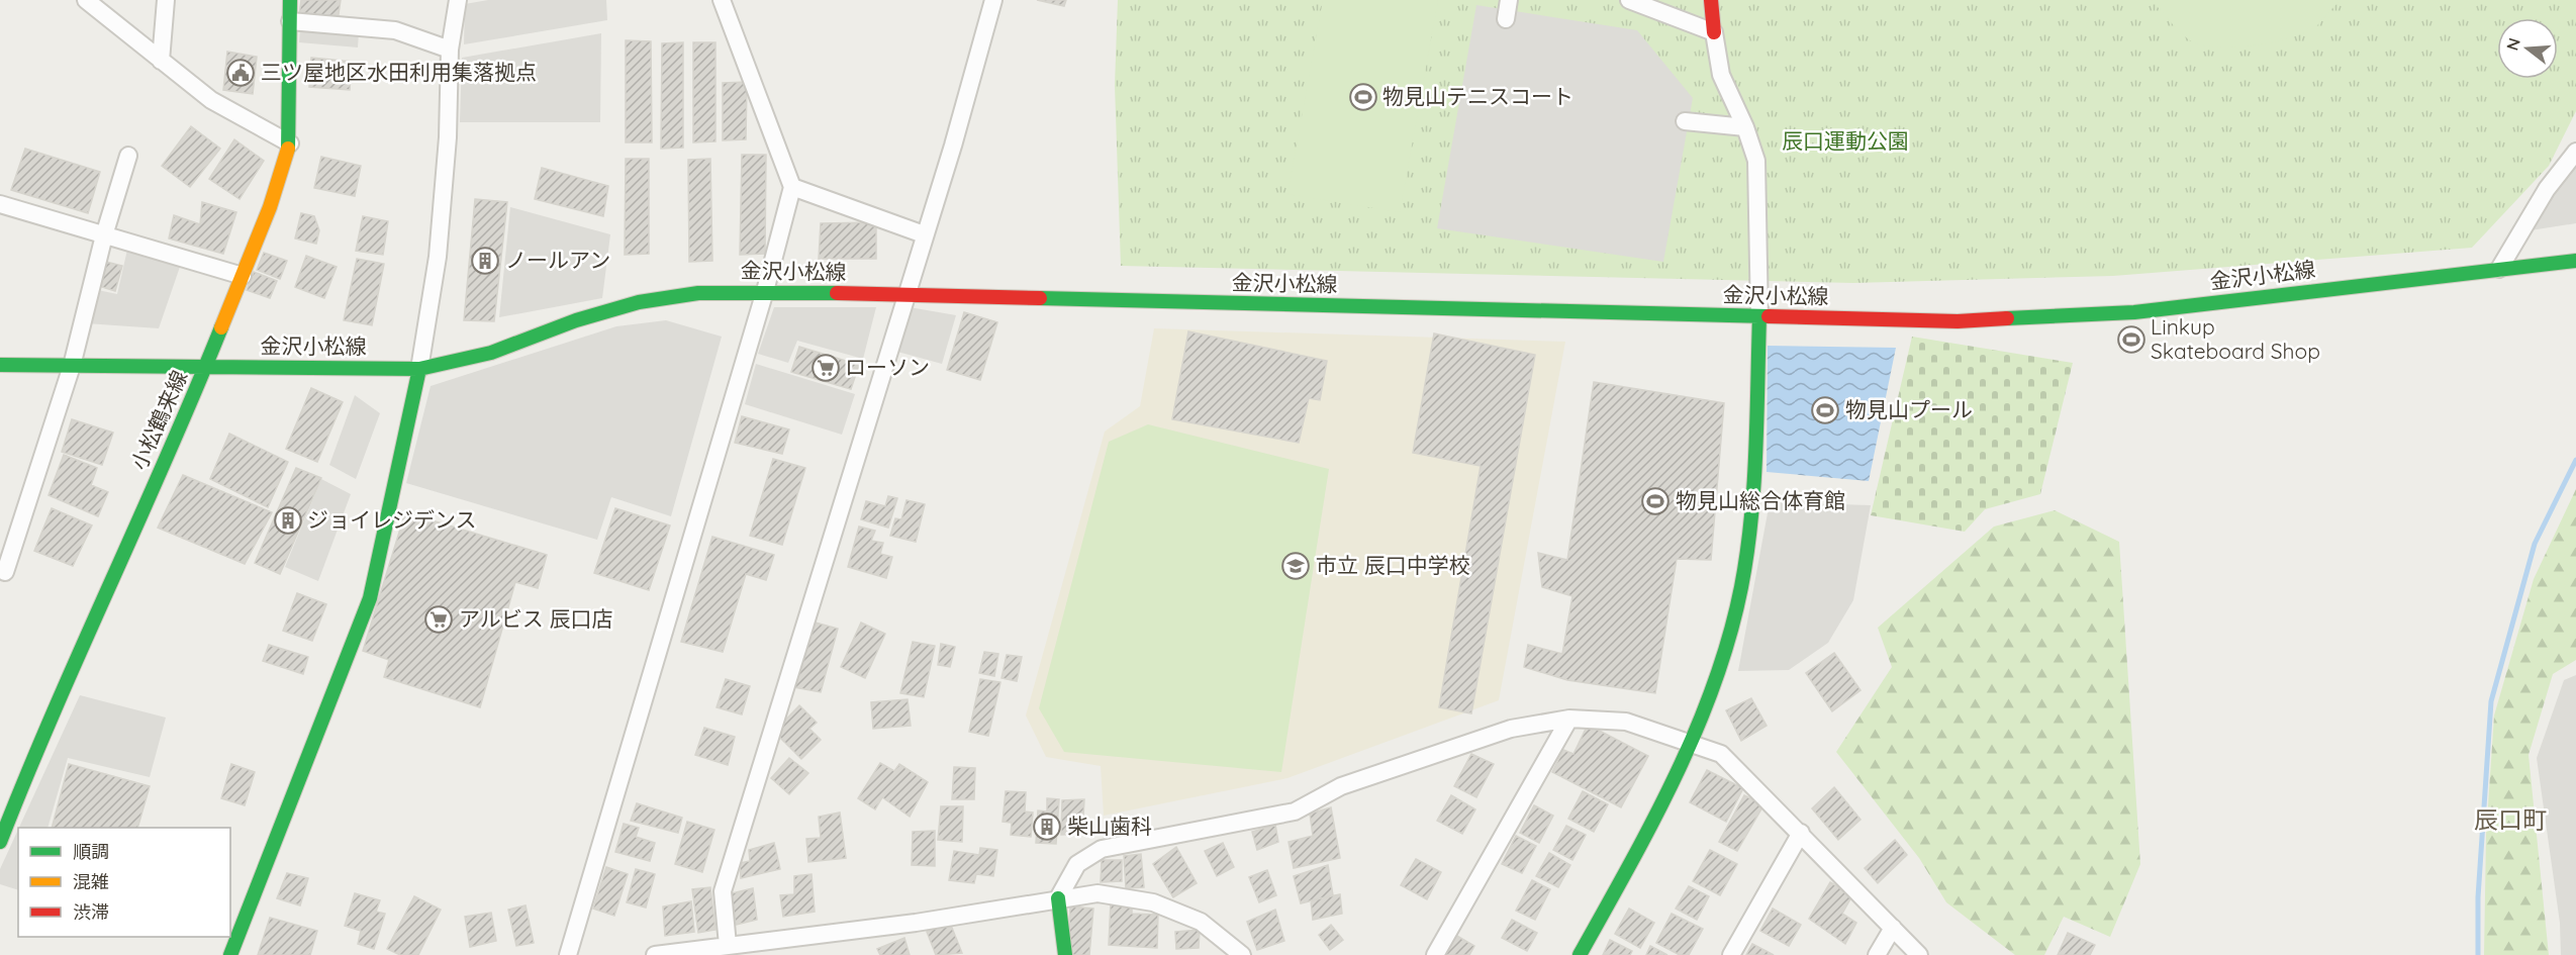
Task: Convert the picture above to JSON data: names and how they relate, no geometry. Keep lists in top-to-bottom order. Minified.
{"streets":{"main road":["金沢小松線","小松鶴来線"]},"crossings":[["金沢小松線","小松鶴来線"]],"districts":["辰口町"],"parks":["辰口運動公園"],"places":{"public building":["三ツ屋地区水田利用集落拠点"],"sports":["物見山テニスコート","Linkup Skateboard Shop","物見山プール","物見山総合体育館"],"building":["ノールアン","ジョイレジデンス","柴山歯科"],"supermarket":["ローソン","アルビス 辰口店"],"school or university":["市立 辰口中学校"]},"legend":["順調","混雑","渋滞"],"north":"left"}
